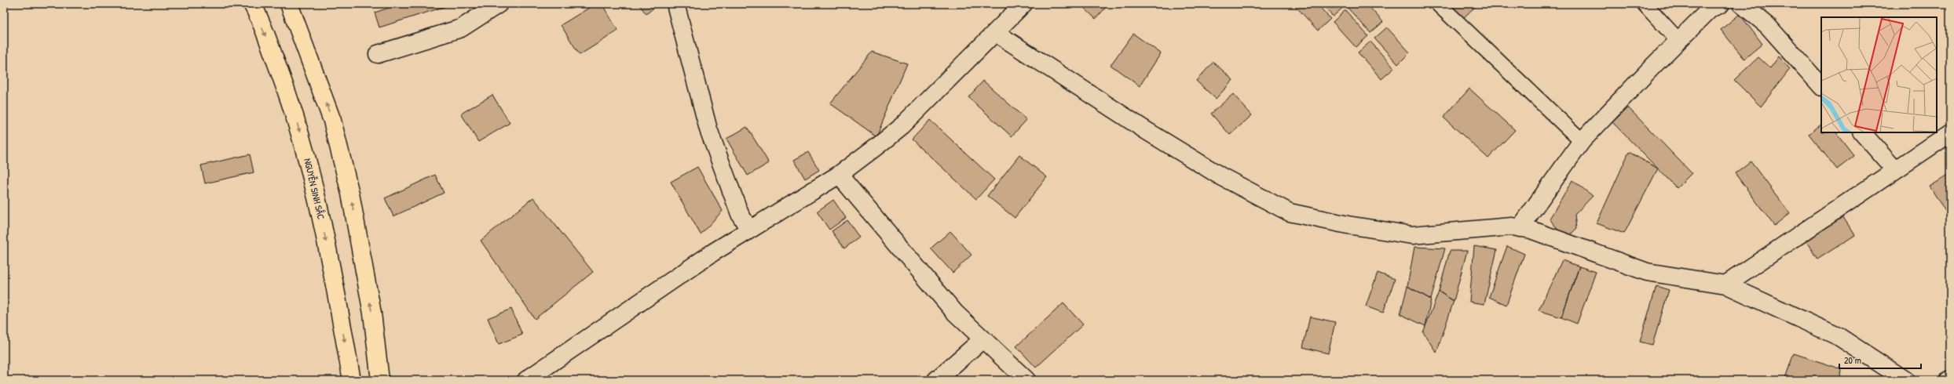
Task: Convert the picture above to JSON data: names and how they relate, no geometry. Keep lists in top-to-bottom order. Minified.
{"streets":{"highway":["NGUYỄN SINH SẮC"]},"scale_bar":"20 m"}
